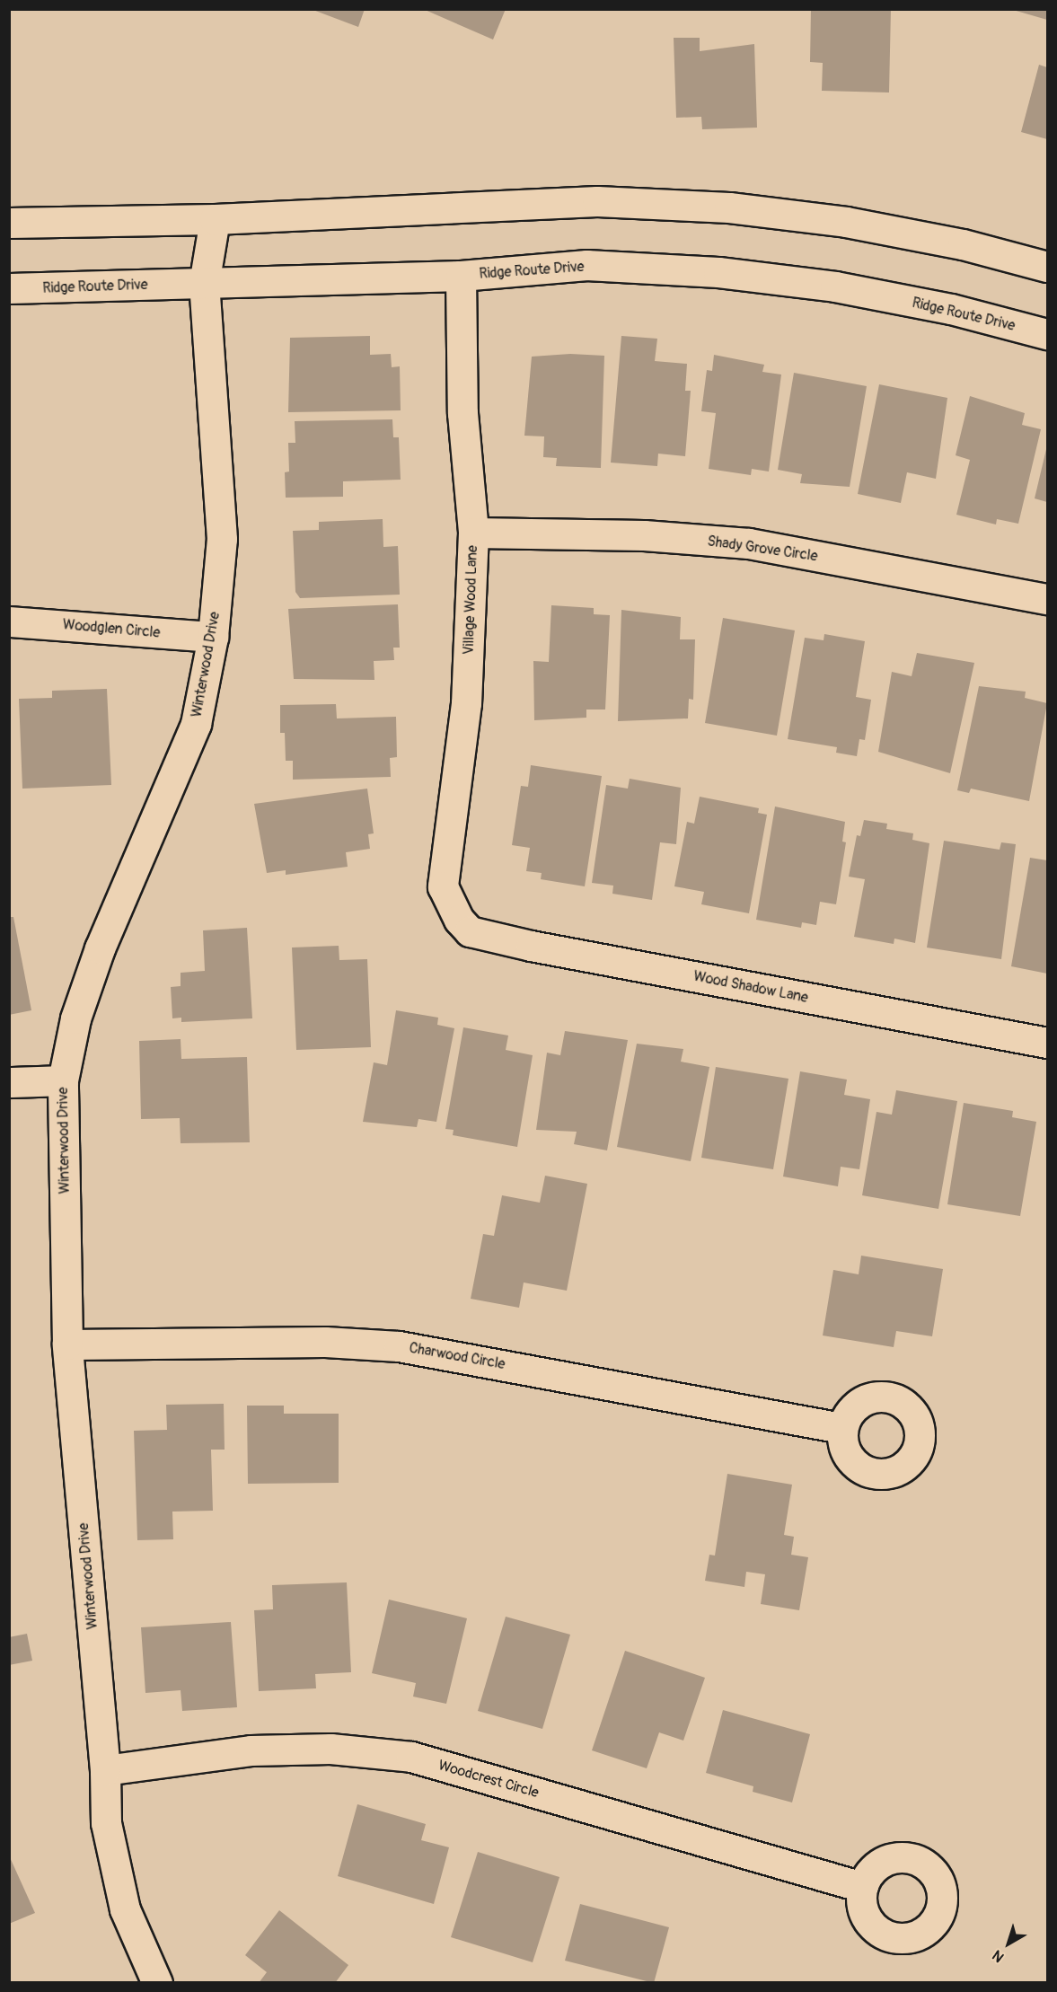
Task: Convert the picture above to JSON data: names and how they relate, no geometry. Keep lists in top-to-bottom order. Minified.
{"streets":{"street":["Ridge Route Drive","Shady Grove Circle","Village Wood Lane","Woodglen Circle","Winterwood Drive","Wood Shadow Lane","Charwood Circle","Woodcrest Circle"]},"crossings":[["Ridge Route Drive","Village Wood Lane"],["Ridge Route Drive","Winterwood Drive"],["Shady Grove Circle","Village Wood Lane"],["Village Wood Lane","Wood Shadow Lane"],["Woodglen Circle","Winterwood Drive"],["Winterwood Drive","Charwood Circle"],["Winterwood Drive","Woodcrest Circle"]],"north":"bottom left"}
